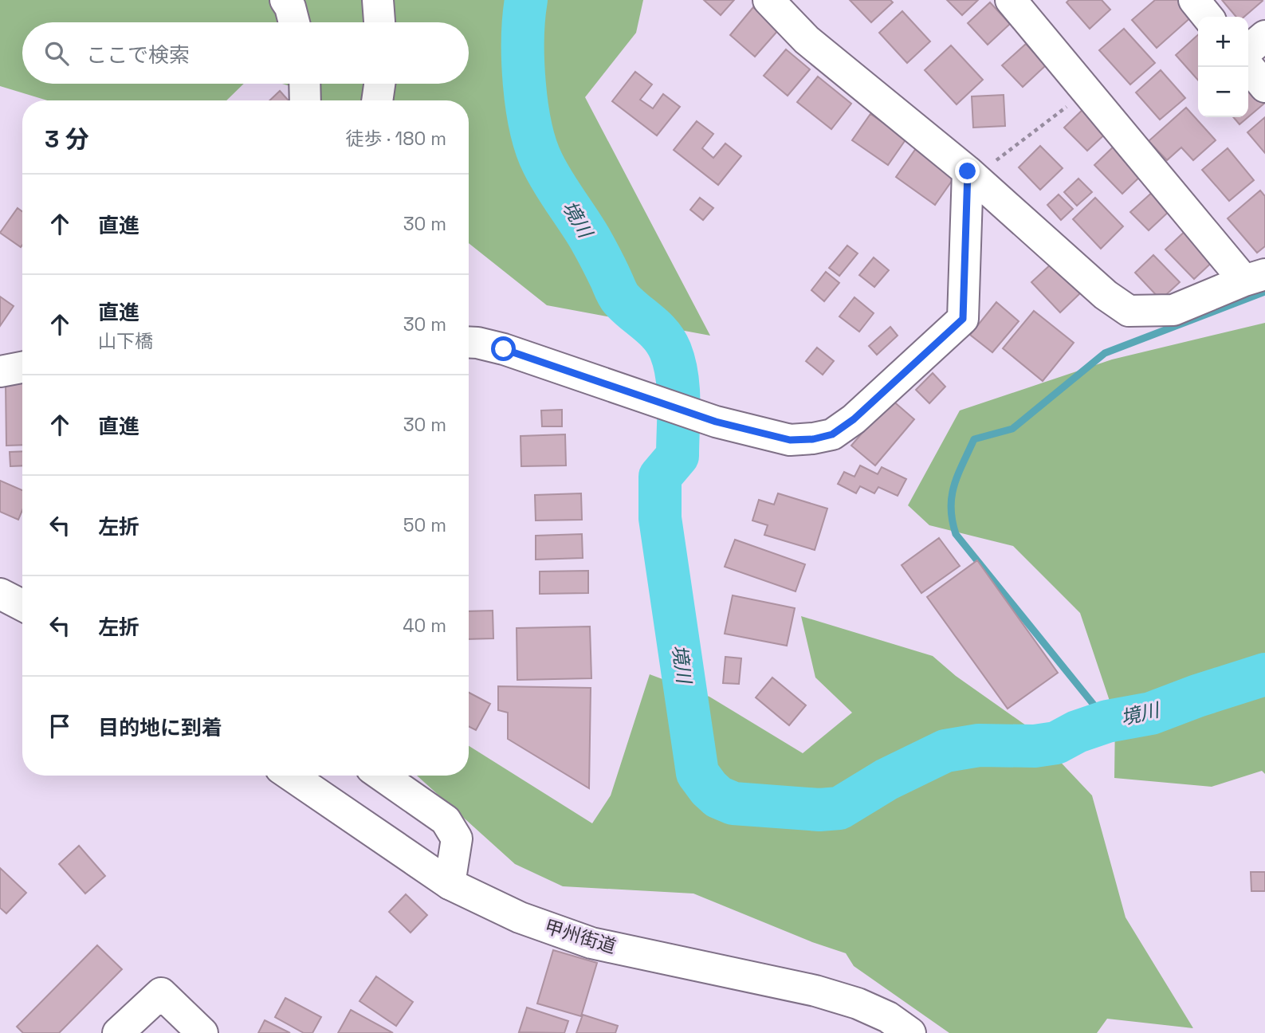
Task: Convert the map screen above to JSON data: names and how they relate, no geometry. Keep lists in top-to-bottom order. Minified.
{"streets":{"main road":["甲州街道"]},"water":["境川"],"page":{"map_buttons":["+","−"],"search":"ここで検索","heading":["3 分","徒歩 · 180 m"],"list":[["直進","30 m"],["直進","山下橋","30 m"],["直進","30 m"],["左折","50 m"],["左折","40 m"],"目的地に到着"]}}
